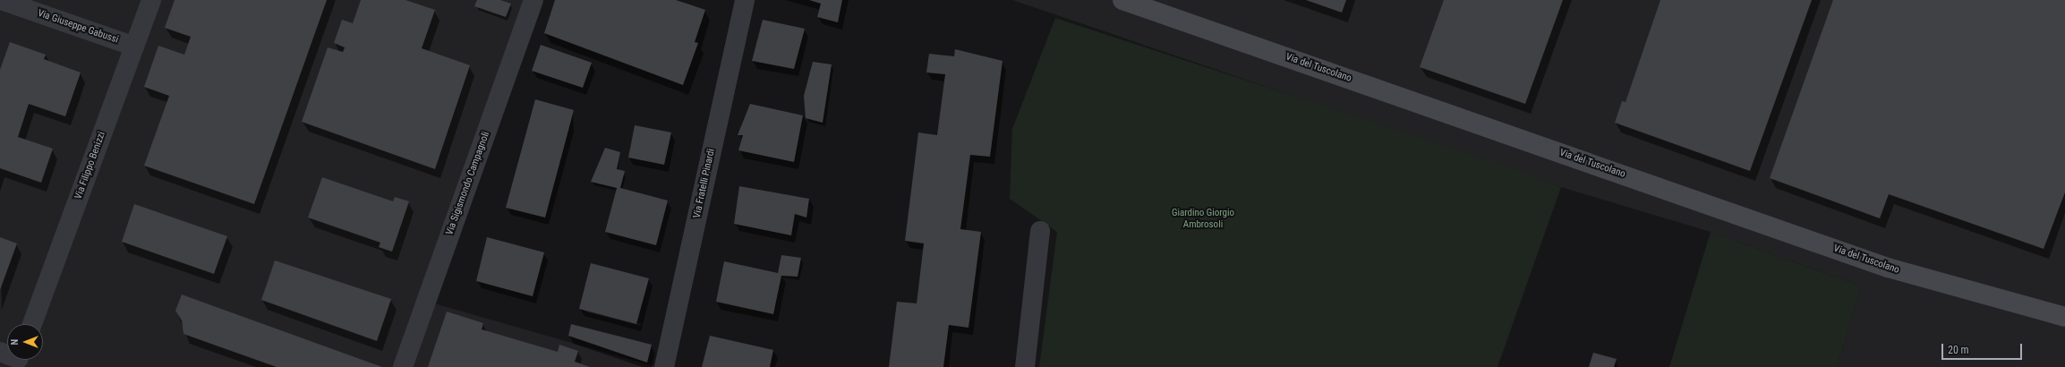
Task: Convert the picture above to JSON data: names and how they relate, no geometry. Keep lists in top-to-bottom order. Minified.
{"streets":{"street":["Via Giuseppe Gabussi","Via del Tuscolano","Via Filippo Benizzi","Via Sigismondo Campagnoli","Via Fratelli Pinardi"]},"crossings":[["Via Giuseppe Gabussi","Via Filippo Benizzi"]],"parks":["Giardino Giorgio Ambrosoli"],"scale_bar":"20 m","north":"left"}
